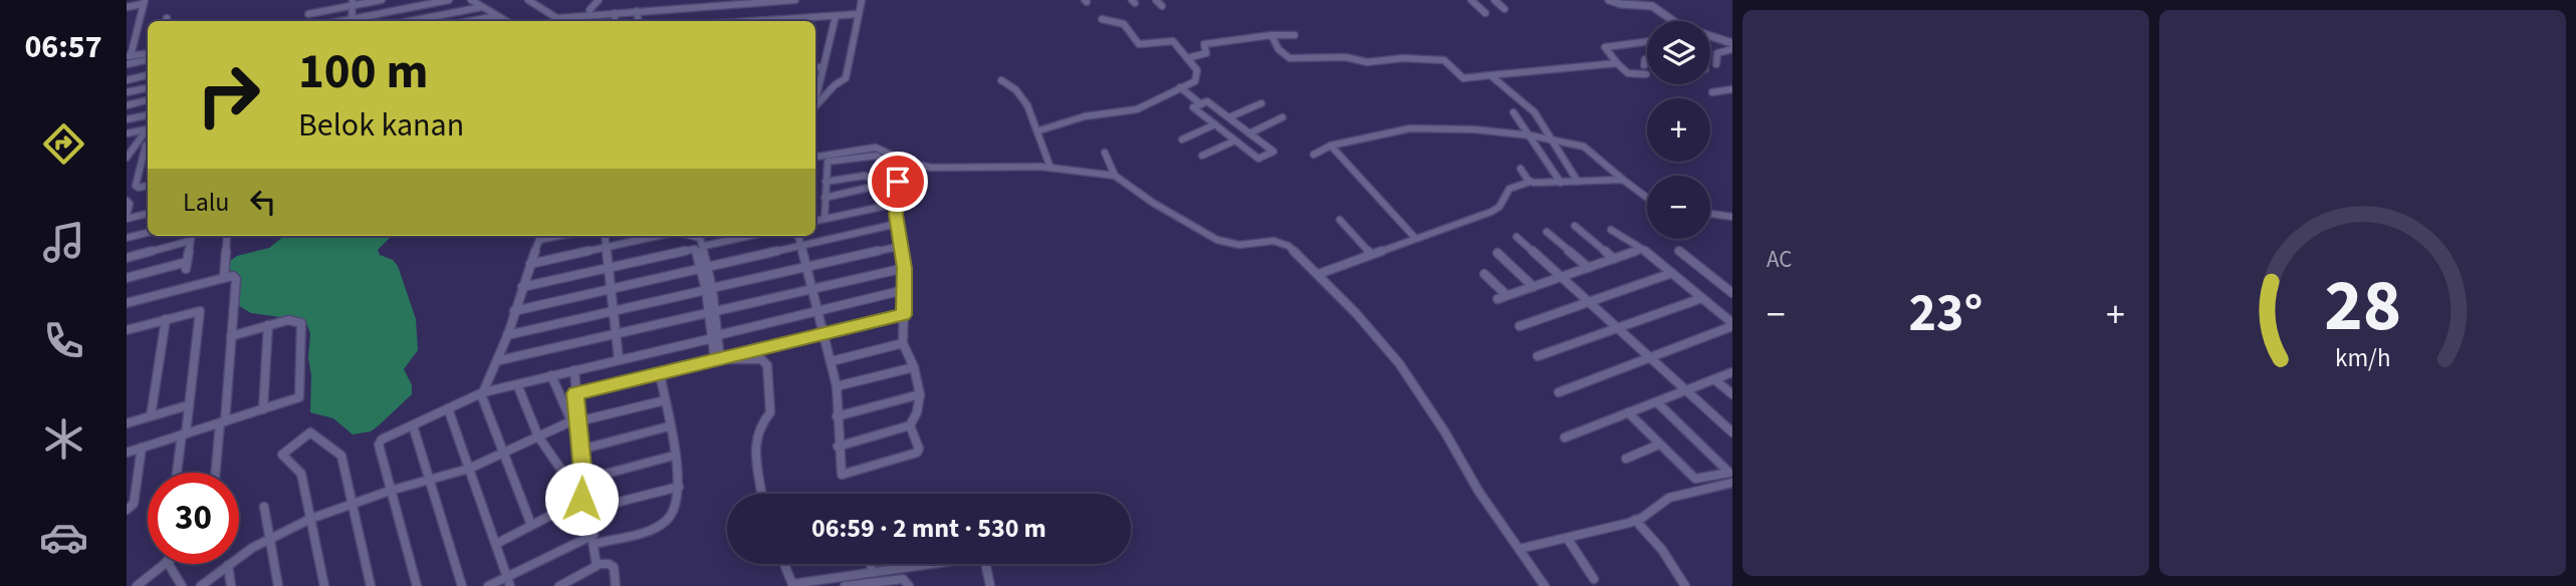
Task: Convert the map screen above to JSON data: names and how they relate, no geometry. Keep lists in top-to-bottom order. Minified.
{"page":{"tabs":"06:57","tile":"AC","map_buttons":["+","−"],"turn":["100 m","Belok kanan"],"then":"Lalu","heat":["−","23°","+"],"limit":"30","trip":"06:59 · 2 mnt · 530 m","gauge":["28","km/h"]}}
